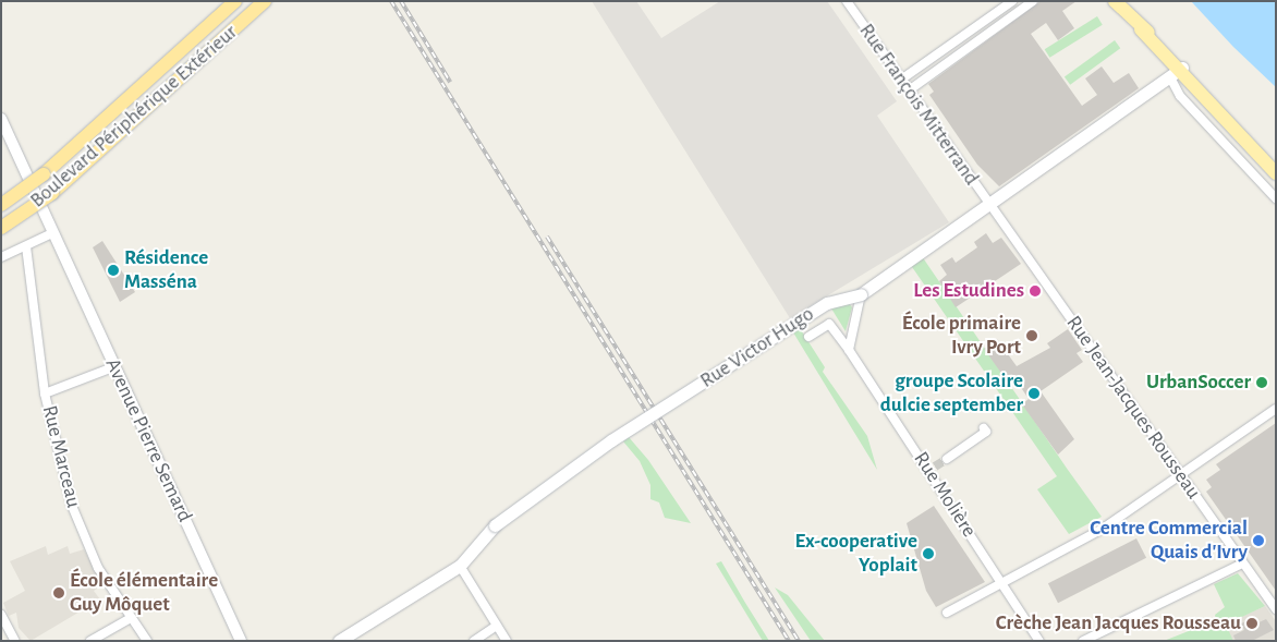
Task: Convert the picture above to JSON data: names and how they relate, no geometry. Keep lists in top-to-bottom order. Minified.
{"streets":{"highway":["Boulevard Périphérique Extérieur"],"main road":["Rue Victor Hugo"],"street":["Rue François Mitterrand","Rue Jean-Jacques Rousseau","Avenue Pierre Semard","Rue Marceau","Rue Molière"]},"crossings":[["Rue François Mitterrand","Rue Victor Hugo"],["Rue François Mitterrand","Rue Jean-Jacques Rousseau"],["Rue Victor Hugo","Rue Jean-Jacques Rousseau"]],"places":["Résidence Masséna","Les Estudines","École primaire Ivry Port","UrbanSoccer","groupe Scolaire dulcie september","Centre Commercial Quais d'Ivry","Ex-cooperative Yoplait","École élémentaire Guy Môquet","Crèche Jean Jacques Rousseau"]}
